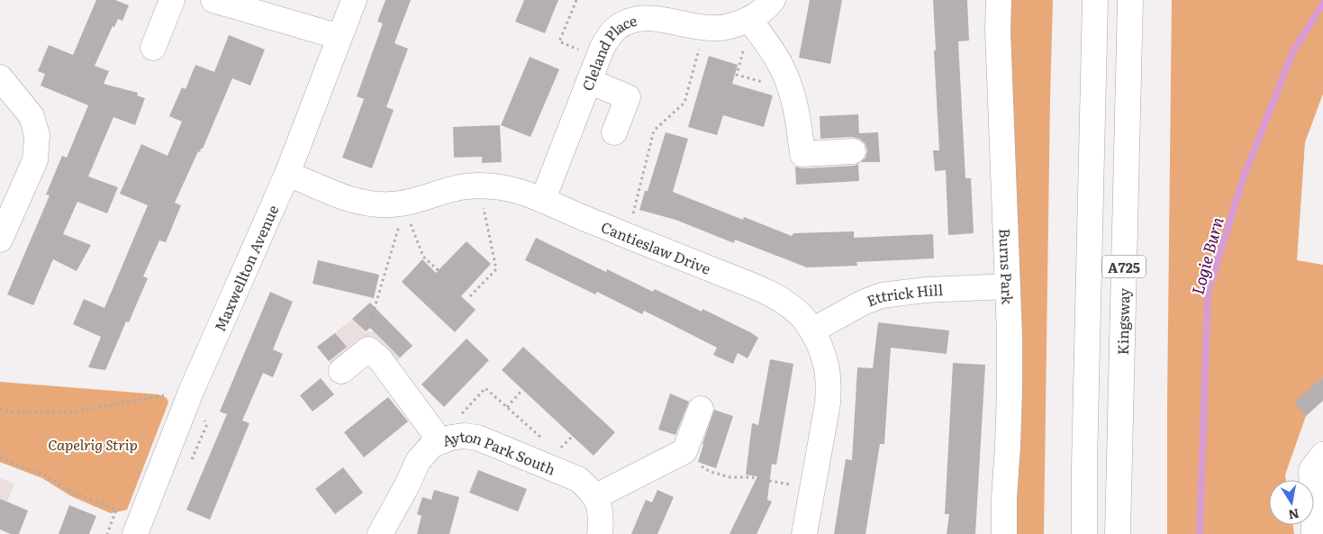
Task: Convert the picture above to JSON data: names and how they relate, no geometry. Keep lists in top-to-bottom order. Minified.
{"streets":{"main road":["Cleland Place","Cantieslaw Drive","A725","Maxwellton Avenue","Burns Park","Ettrick Hill","Kingsway","Ayton Park South"]},"crossings":[["Cleland Place","Cantieslaw Drive"],["Cantieslaw Drive","Maxwellton Avenue"],["Cantieslaw Drive","Ettrick Hill"],["Burns Park","Ettrick Hill"]],"water":["Logie Burn"],"parks":["Capelrig Strip"],"north":"bottom"}
